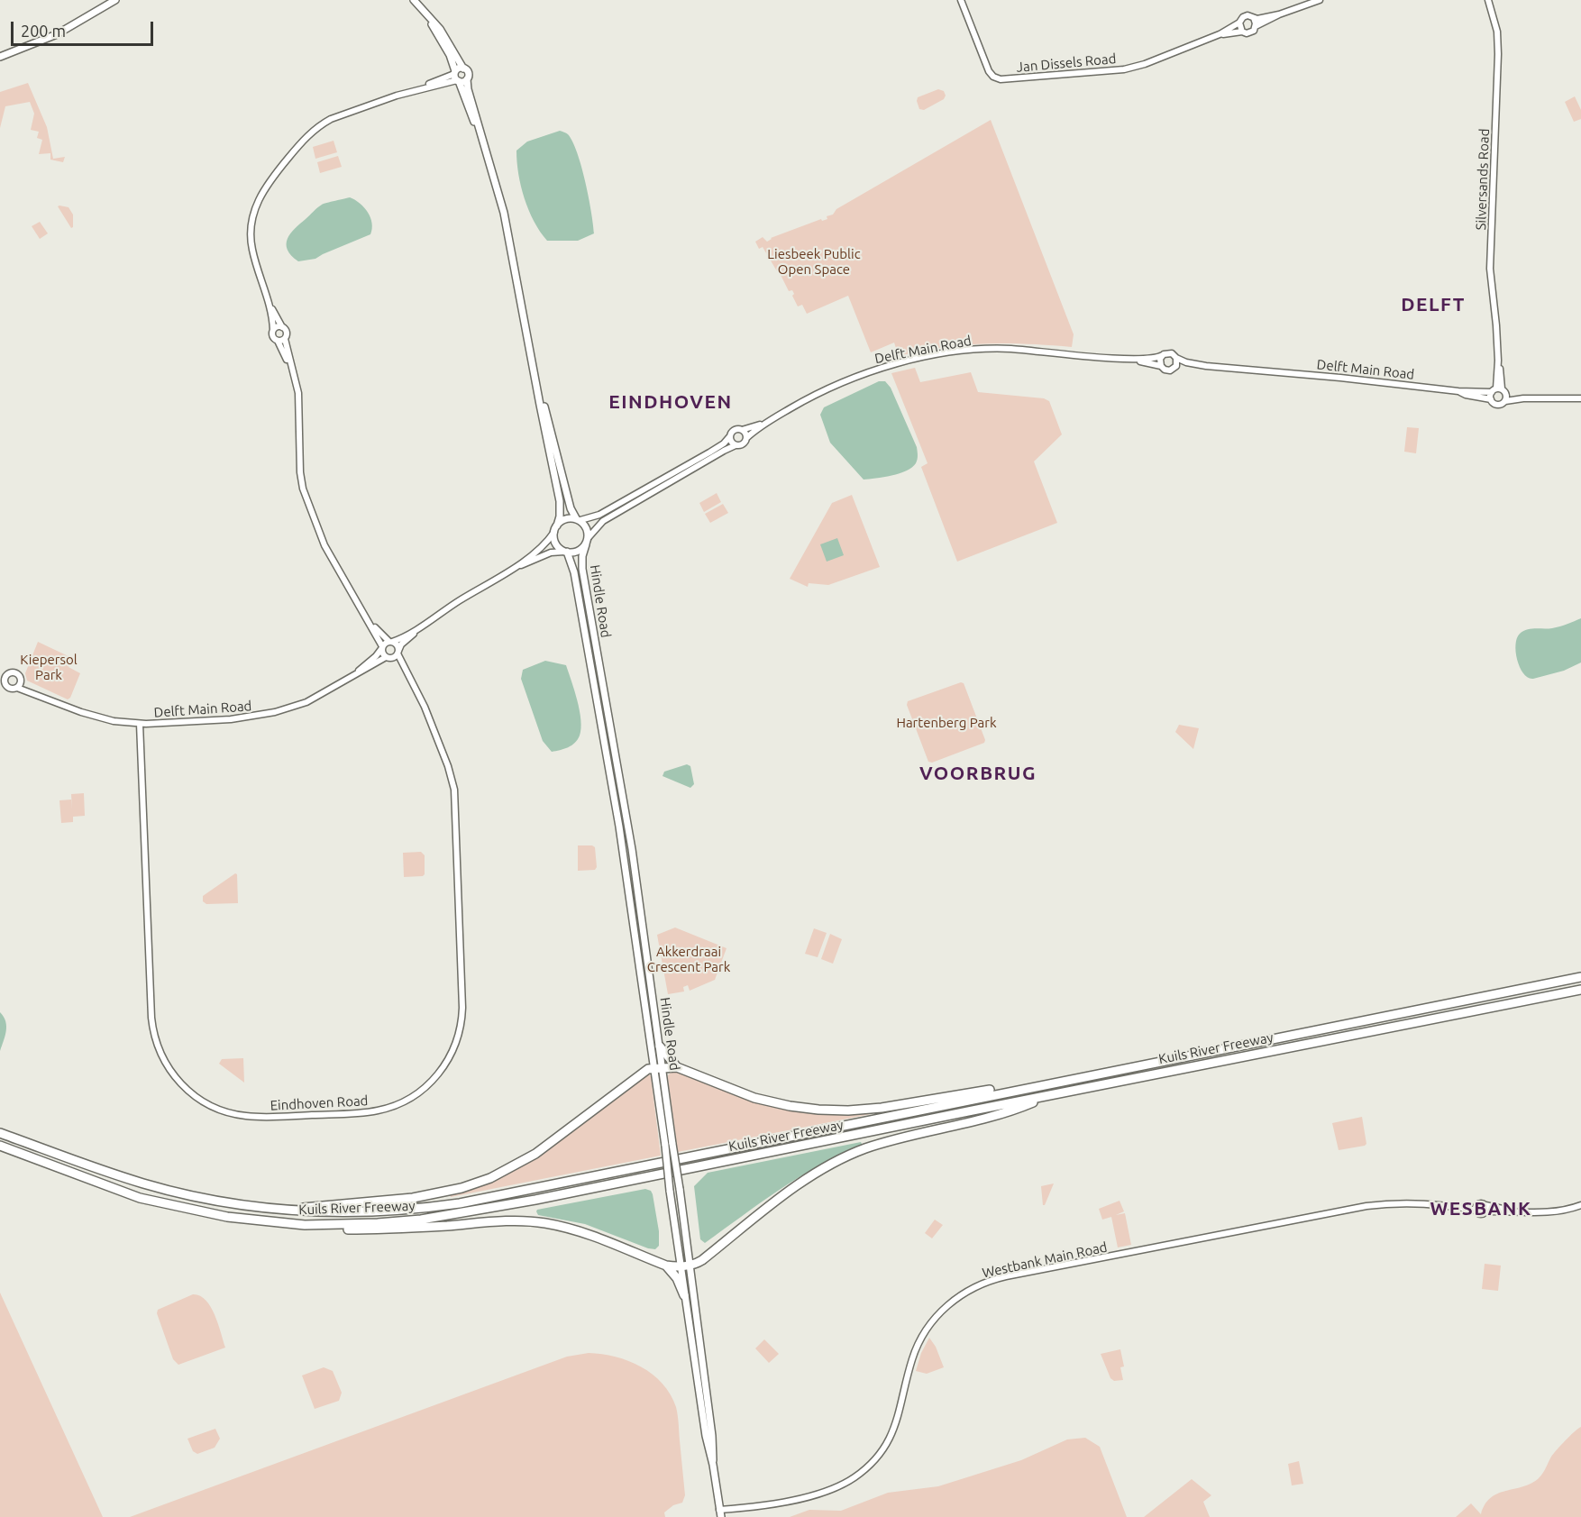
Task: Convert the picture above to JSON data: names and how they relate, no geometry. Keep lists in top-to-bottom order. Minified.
{"streets":{"highway":["Kuils River Freeway"],"main road":["Hindle Road"],"street":["Jan Dissels Road","Silversands Road","Delft Main Road","Eindhoven Road","Westbank Main Road"]},"crossings":[["Silversands Road","Delft Main Road"],["Delft Main Road","Eindhoven Road"],["Hindle Road","Westbank Main Road"]],"districts":["DELFT","EINDHOVEN","VOORBRUG","WESBANK"],"parks":["Liesbeek Public Open Space","Kiepersol Park","Hartenberg Park","Akkerdraai Crescent Park"],"scale_bar":"200 m"}
